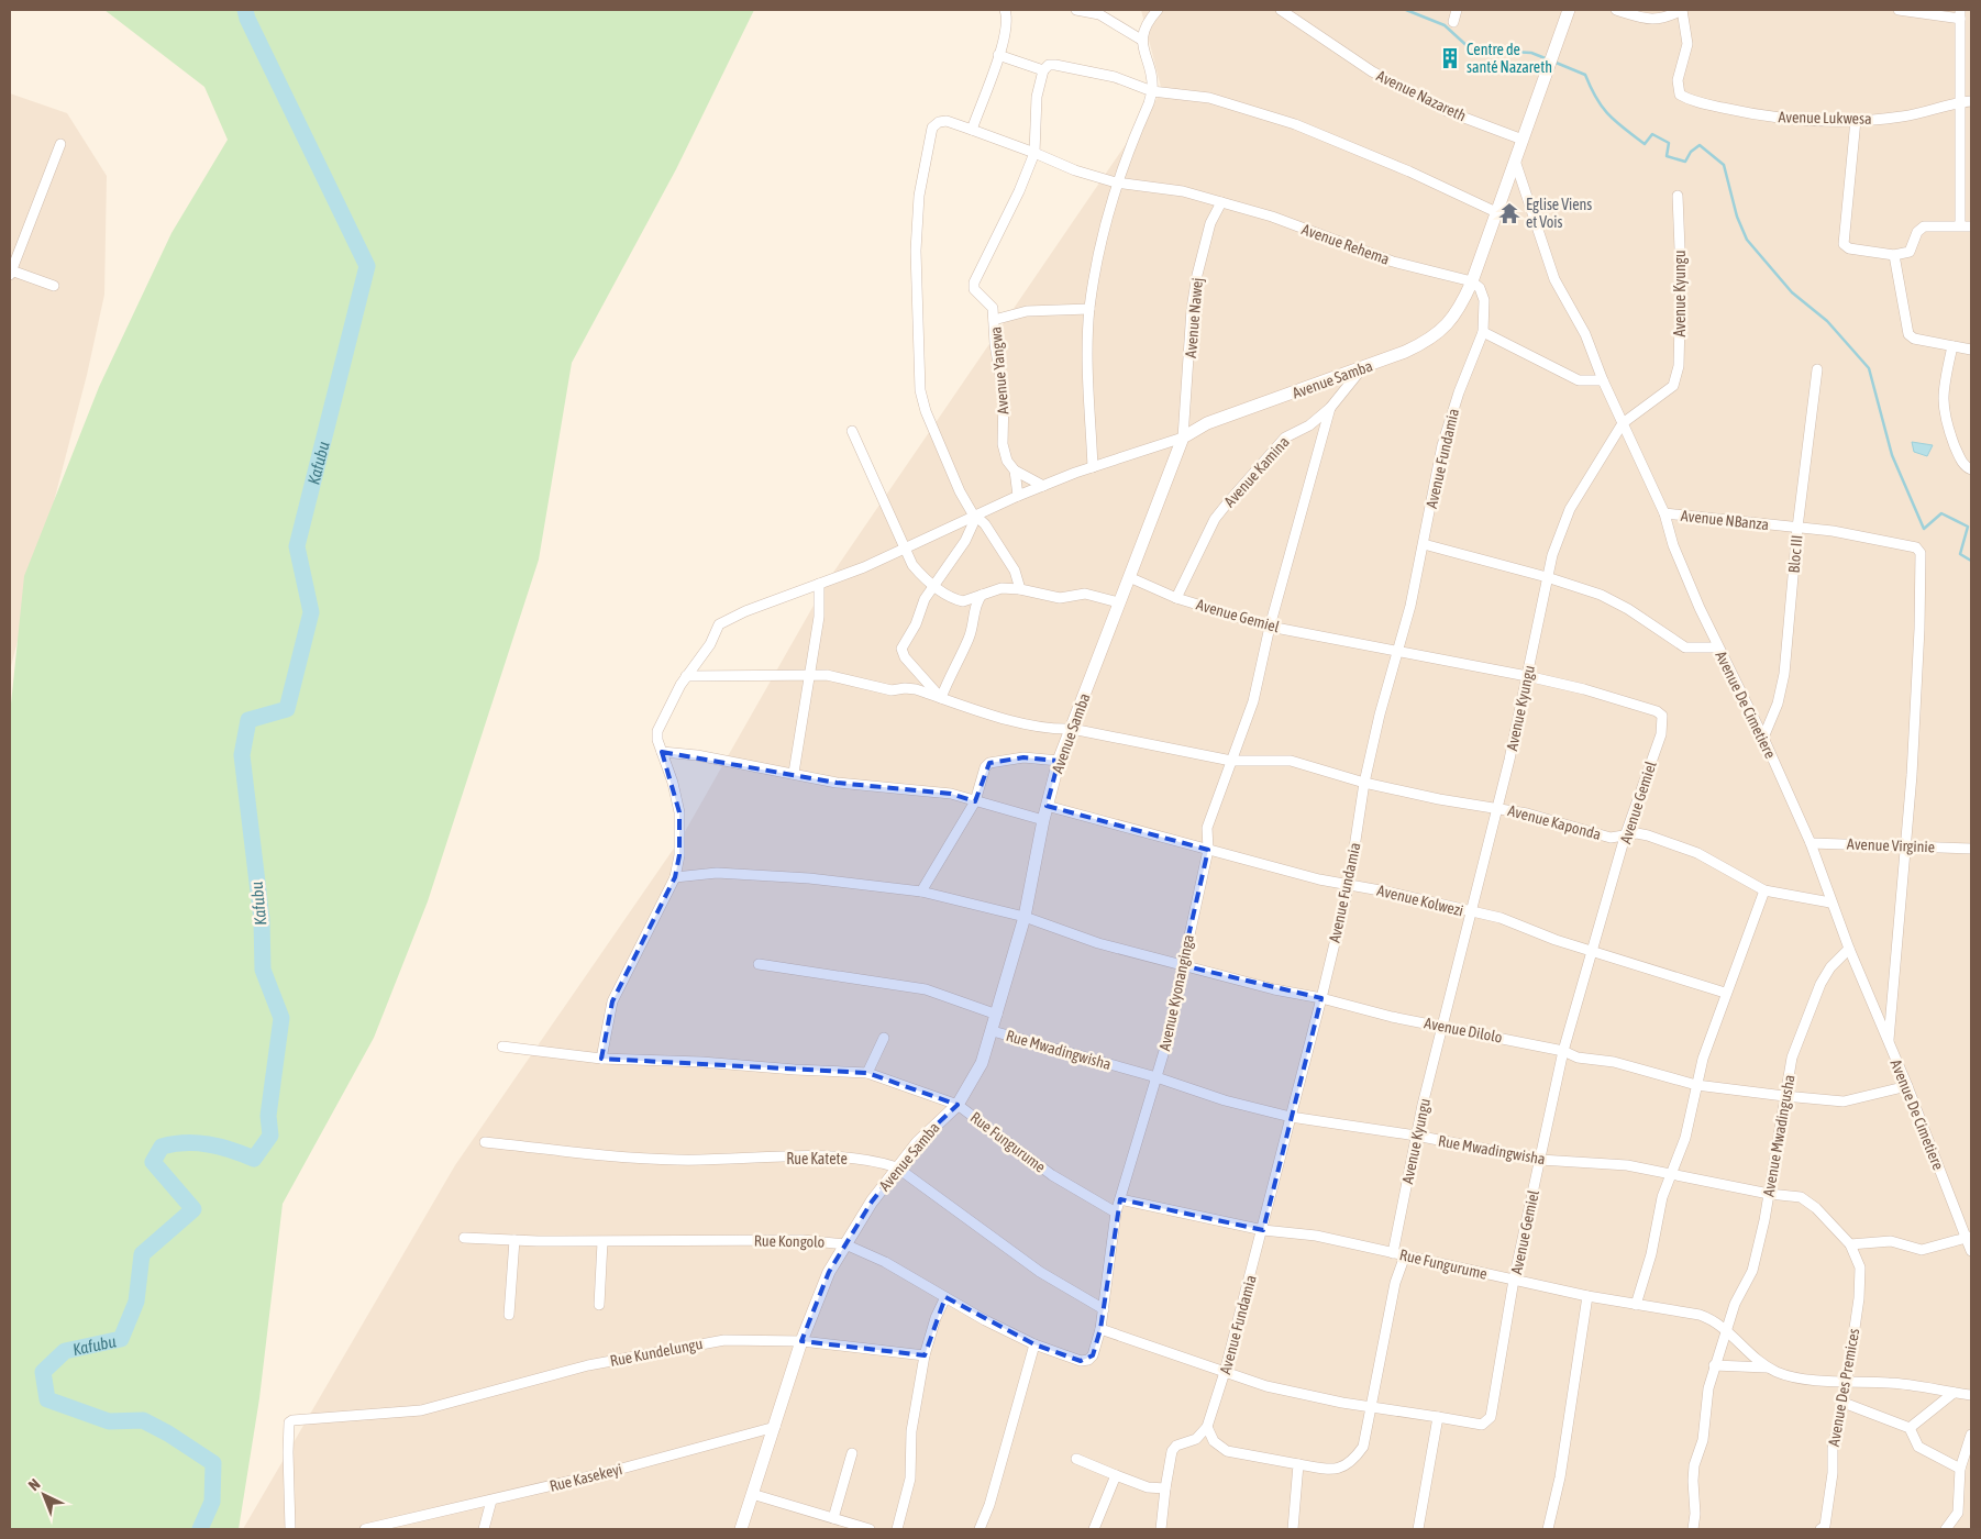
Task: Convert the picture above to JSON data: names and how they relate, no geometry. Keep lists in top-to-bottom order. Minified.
{"streets":{"street":["Avenue Nazareth","Avenue Lukwesa","Avenue Rehema","Avenue Kyungu","Avenue Nawej","Avenue Yangwa","Avenue Samba","Avenue Fundamia","Avenue Kamina","Avenue NBanza","Bloc III","Avenue Gemiel","Avenue De Cimetiere","Avenue Kaponda","Avenue Virginie","Avenue Kolwezi","Avenue Kyonanginga","Avenue Dilolo","Rue Mwadingwisha","Avenue Mwadingusha","Rue Fungurume","Rue Katete","Rue Kongolo","Rue Kundelungu","Avenue Des Premices","Rue Kasekeyi"]},"crossings":[["Avenue Nazareth","Avenue Samba"],["Avenue Rehema","Avenue Nawej"],["Avenue Rehema","Avenue Yangwa"],["Avenue Rehema","Avenue Samba"],["Avenue Rehema","Avenue Fundamia"],["Avenue Kyungu","Avenue Gemiel"],["Avenue Kyungu","Avenue De Cimetiere"],["Avenue Kyungu","Avenue Kaponda"],["Avenue Kyungu","Avenue Kolwezi"],["Avenue Kyungu","Avenue Dilolo"],["Avenue Kyungu","Rue Mwadingwisha"],["Avenue Kyungu","Rue Fungurume"],["Avenue Nawej","Avenue Samba"],["Avenue Samba","Avenue Fundamia"],["Avenue Samba","Avenue Kamina"],["Avenue Samba","Avenue Gemiel"],["Avenue Samba","Avenue De Cimetiere"],["Avenue Samba","Avenue Kaponda"],["Avenue Samba","Avenue Kolwezi"],["Avenue Samba","Avenue Dilolo"],["Avenue Samba","Rue Mwadingwisha"],["Avenue Samba","Rue Fungurume"],["Avenue Samba","Rue Katete"],["Avenue Samba","Rue Kongolo"],["Avenue Samba","Rue Kundelungu"],["Avenue Samba","Rue Kasekeyi"],["Avenue Fundamia","Avenue Gemiel"],["Avenue Fundamia","Avenue Kaponda"],["Avenue Fundamia","Avenue Kolwezi"],["Avenue Fundamia","Avenue Dilolo"],["Avenue Fundamia","Rue Mwadingwisha"],["Avenue Fundamia","Rue Fungurume"],["Avenue Kamina","Avenue Gemiel"],["Avenue Kamina","Avenue Kyonanginga"],["Avenue NBanza","Bloc III"],["Avenue NBanza","Avenue De Cimetiere"],["Avenue NBanza","Avenue Virginie"],["Bloc III","Avenue De Cimetiere"],["Avenue Gemiel","Avenue Kaponda"],["Avenue Gemiel","Avenue Kolwezi"],["Avenue Gemiel","Avenue Kyonanginga"],["Avenue Gemiel","Avenue Dilolo"],["Avenue Gemiel","Rue Mwadingwisha"],["Avenue Gemiel","Rue Fungurume"],["Avenue De Cimetiere","Avenue Virginie"],["Avenue De Cimetiere","Avenue Dilolo"],["Avenue De Cimetiere","Avenue Mwadingusha"],["Avenue Kaponda","Avenue Kyonanginga"],["Avenue Kolwezi","Avenue Kyonanginga"],["Avenue Kyonanginga","Avenue Dilolo"],["Avenue Kyonanginga","Rue Mwadingwisha"],["Avenue Kyonanginga","Rue Fungurume"],["Avenue Kyonanginga","Rue Katete"],["Avenue Kyonanginga","Rue Kongolo"],["Avenue Dilolo","Avenue Mwadingusha"],["Rue Mwadingwisha","Avenue Mwadingusha"],["Rue Mwadingwisha","Avenue Des Premices"],["Avenue Mwadingusha","Rue Fungurume"],["Rue Fungurume","Avenue Des Premices"]],"water":["Kafubu"],"places":{"building":["Centre de santé Nazareth"],"temple":["Eglise Viens et Vois"]},"north":"top left"}
